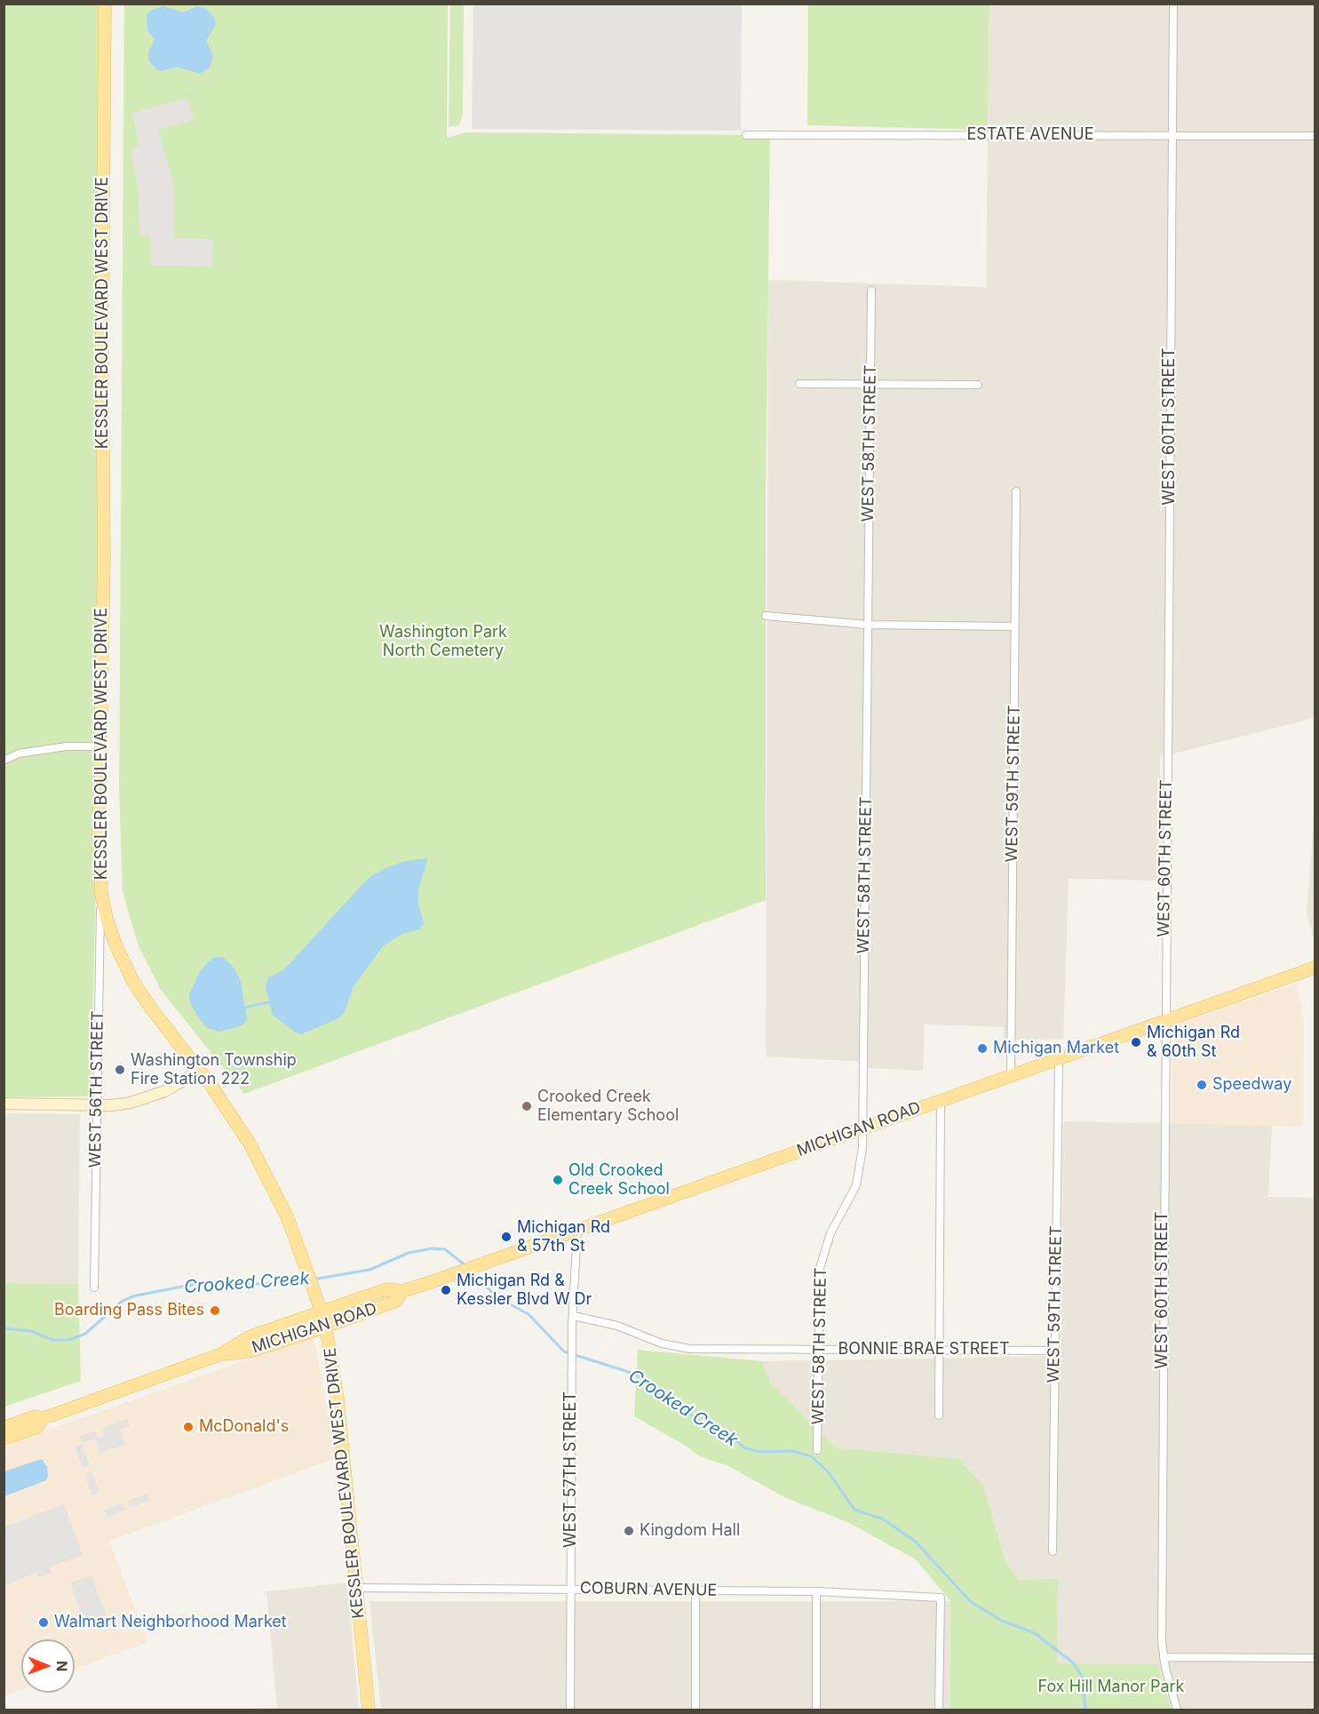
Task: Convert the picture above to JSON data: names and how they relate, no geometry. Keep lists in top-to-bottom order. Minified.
{"streets":{"main road":["KESSLER BOULEVARD WEST DRIVE","MICHIGAN ROAD"],"street":["ESTATE AVENUE","WEST 60TH STREET","WEST 58TH STREET","WEST 59TH STREET","WEST 56TH STREET","BONNIE BRAE STREET","WEST 57TH STREET","COBURN AVENUE"]},"crossings":[["ESTATE AVENUE","WEST 60TH STREET"],["KESSLER BOULEVARD WEST DRIVE","WEST 56TH STREET"],["KESSLER BOULEVARD WEST DRIVE","MICHIGAN ROAD"],["KESSLER BOULEVARD WEST DRIVE","COBURN AVENUE"],["WEST 60TH STREET","MICHIGAN ROAD"],["WEST 58TH STREET","MICHIGAN ROAD"],["WEST 58TH STREET","BONNIE BRAE STREET"],["WEST 59TH STREET","MICHIGAN ROAD"],["WEST 59TH STREET","BONNIE BRAE STREET"],["MICHIGAN ROAD","WEST 57TH STREET"],["BONNIE BRAE STREET","WEST 57TH STREET"],["WEST 57TH STREET","COBURN AVENUE"]],"water":["Crooked Creek"],"parks":["Washington Park North Cemetery","Fox Hill Manor Park"],"places":["Michigan Rd & 60th St","Michigan Market","Washington Township Fire Station 222","Speedway","Crooked Creek Elementary School","Old Crooked Creek School","Michigan Rd & 57th St","Michigan Rd & Kessler Blvd W Dr","Boarding Pass Bites","McDonald's","Kingdom Hall","Walmart Neighborhood Market"],"north":"right"}
